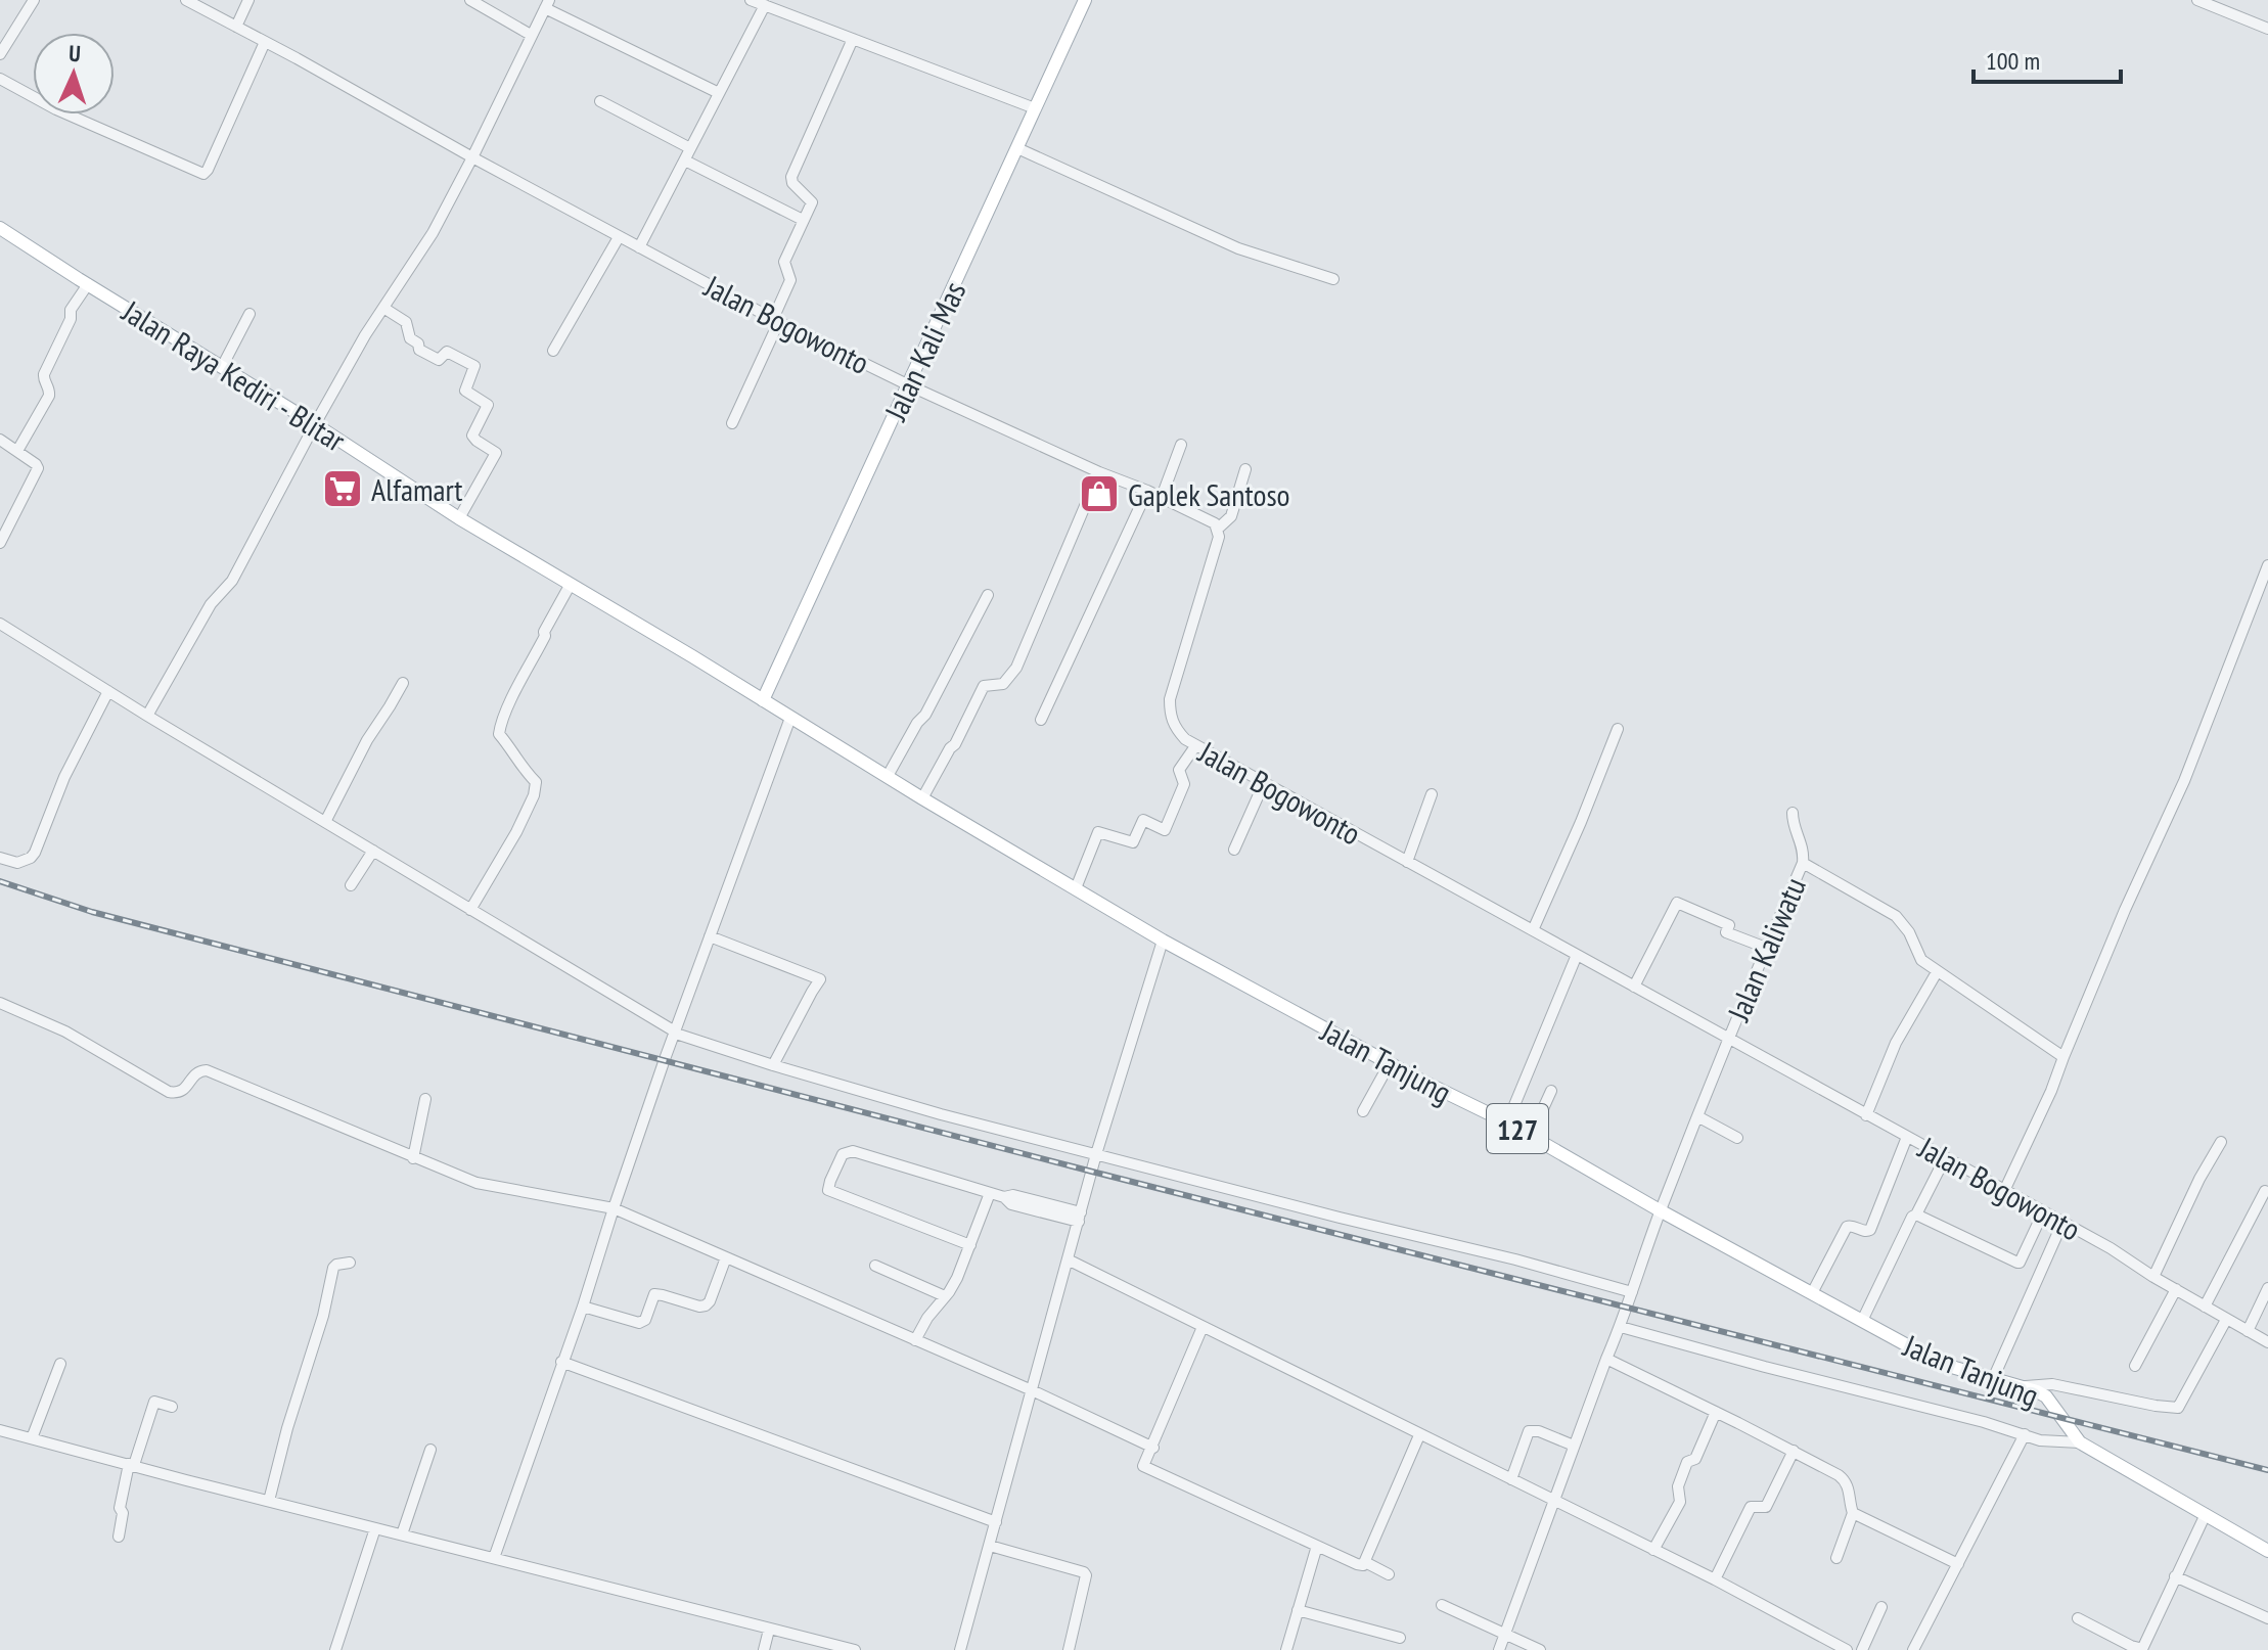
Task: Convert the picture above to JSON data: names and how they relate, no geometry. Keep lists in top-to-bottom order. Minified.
{"streets":{"main road":["Jalan Kali Mas","Jalan Raya Kediri - Blitar","Jalan Tanjung","127"],"street":["Jalan Bogowonto","Jalan Kaliwatu"]},"crossings":[["Jalan Bogowonto","Jalan Kali Mas"],["Jalan Bogowonto","Jalan Kaliwatu"],["Jalan Kali Mas","Jalan Raya Kediri - Blitar"],["Jalan Kali Mas","Jalan Tanjung"],["Jalan Raya Kediri - Blitar","Jalan Tanjung"]],"places":{"supermarket":["Alfamart"],"shop":["Gaplek Santoso"]},"scale_bar":"100 m","north":"top"}
